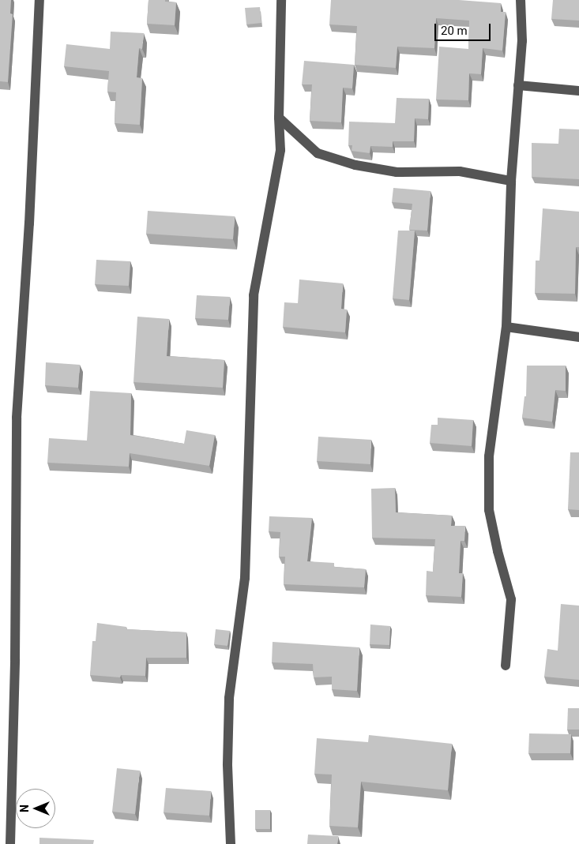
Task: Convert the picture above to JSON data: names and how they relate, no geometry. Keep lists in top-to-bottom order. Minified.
{"scale_bar":"20 m","north":"left"}
